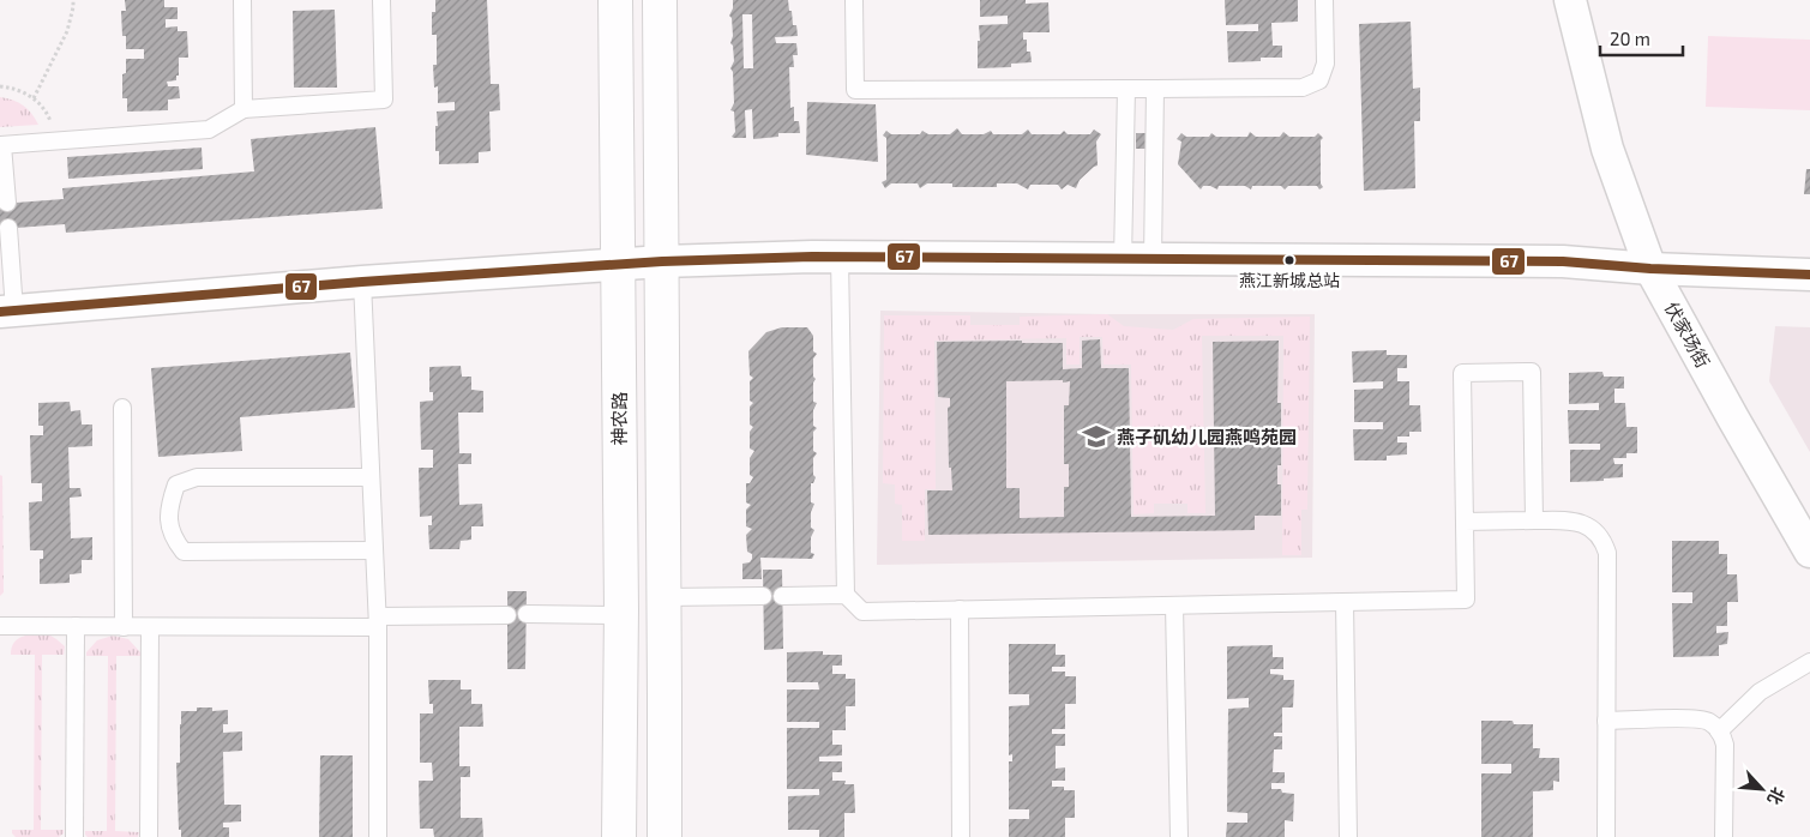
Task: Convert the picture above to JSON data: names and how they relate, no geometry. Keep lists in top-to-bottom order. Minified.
{"streets":{"street":["伏家场街","神农路"]},"places":{"other":["燕江新城总站"],"school or university":["燕子矶幼儿园燕鸣苑园"]},"lines":["transit line 67"],"scale_bar":"20 m","north":"bottom right"}
